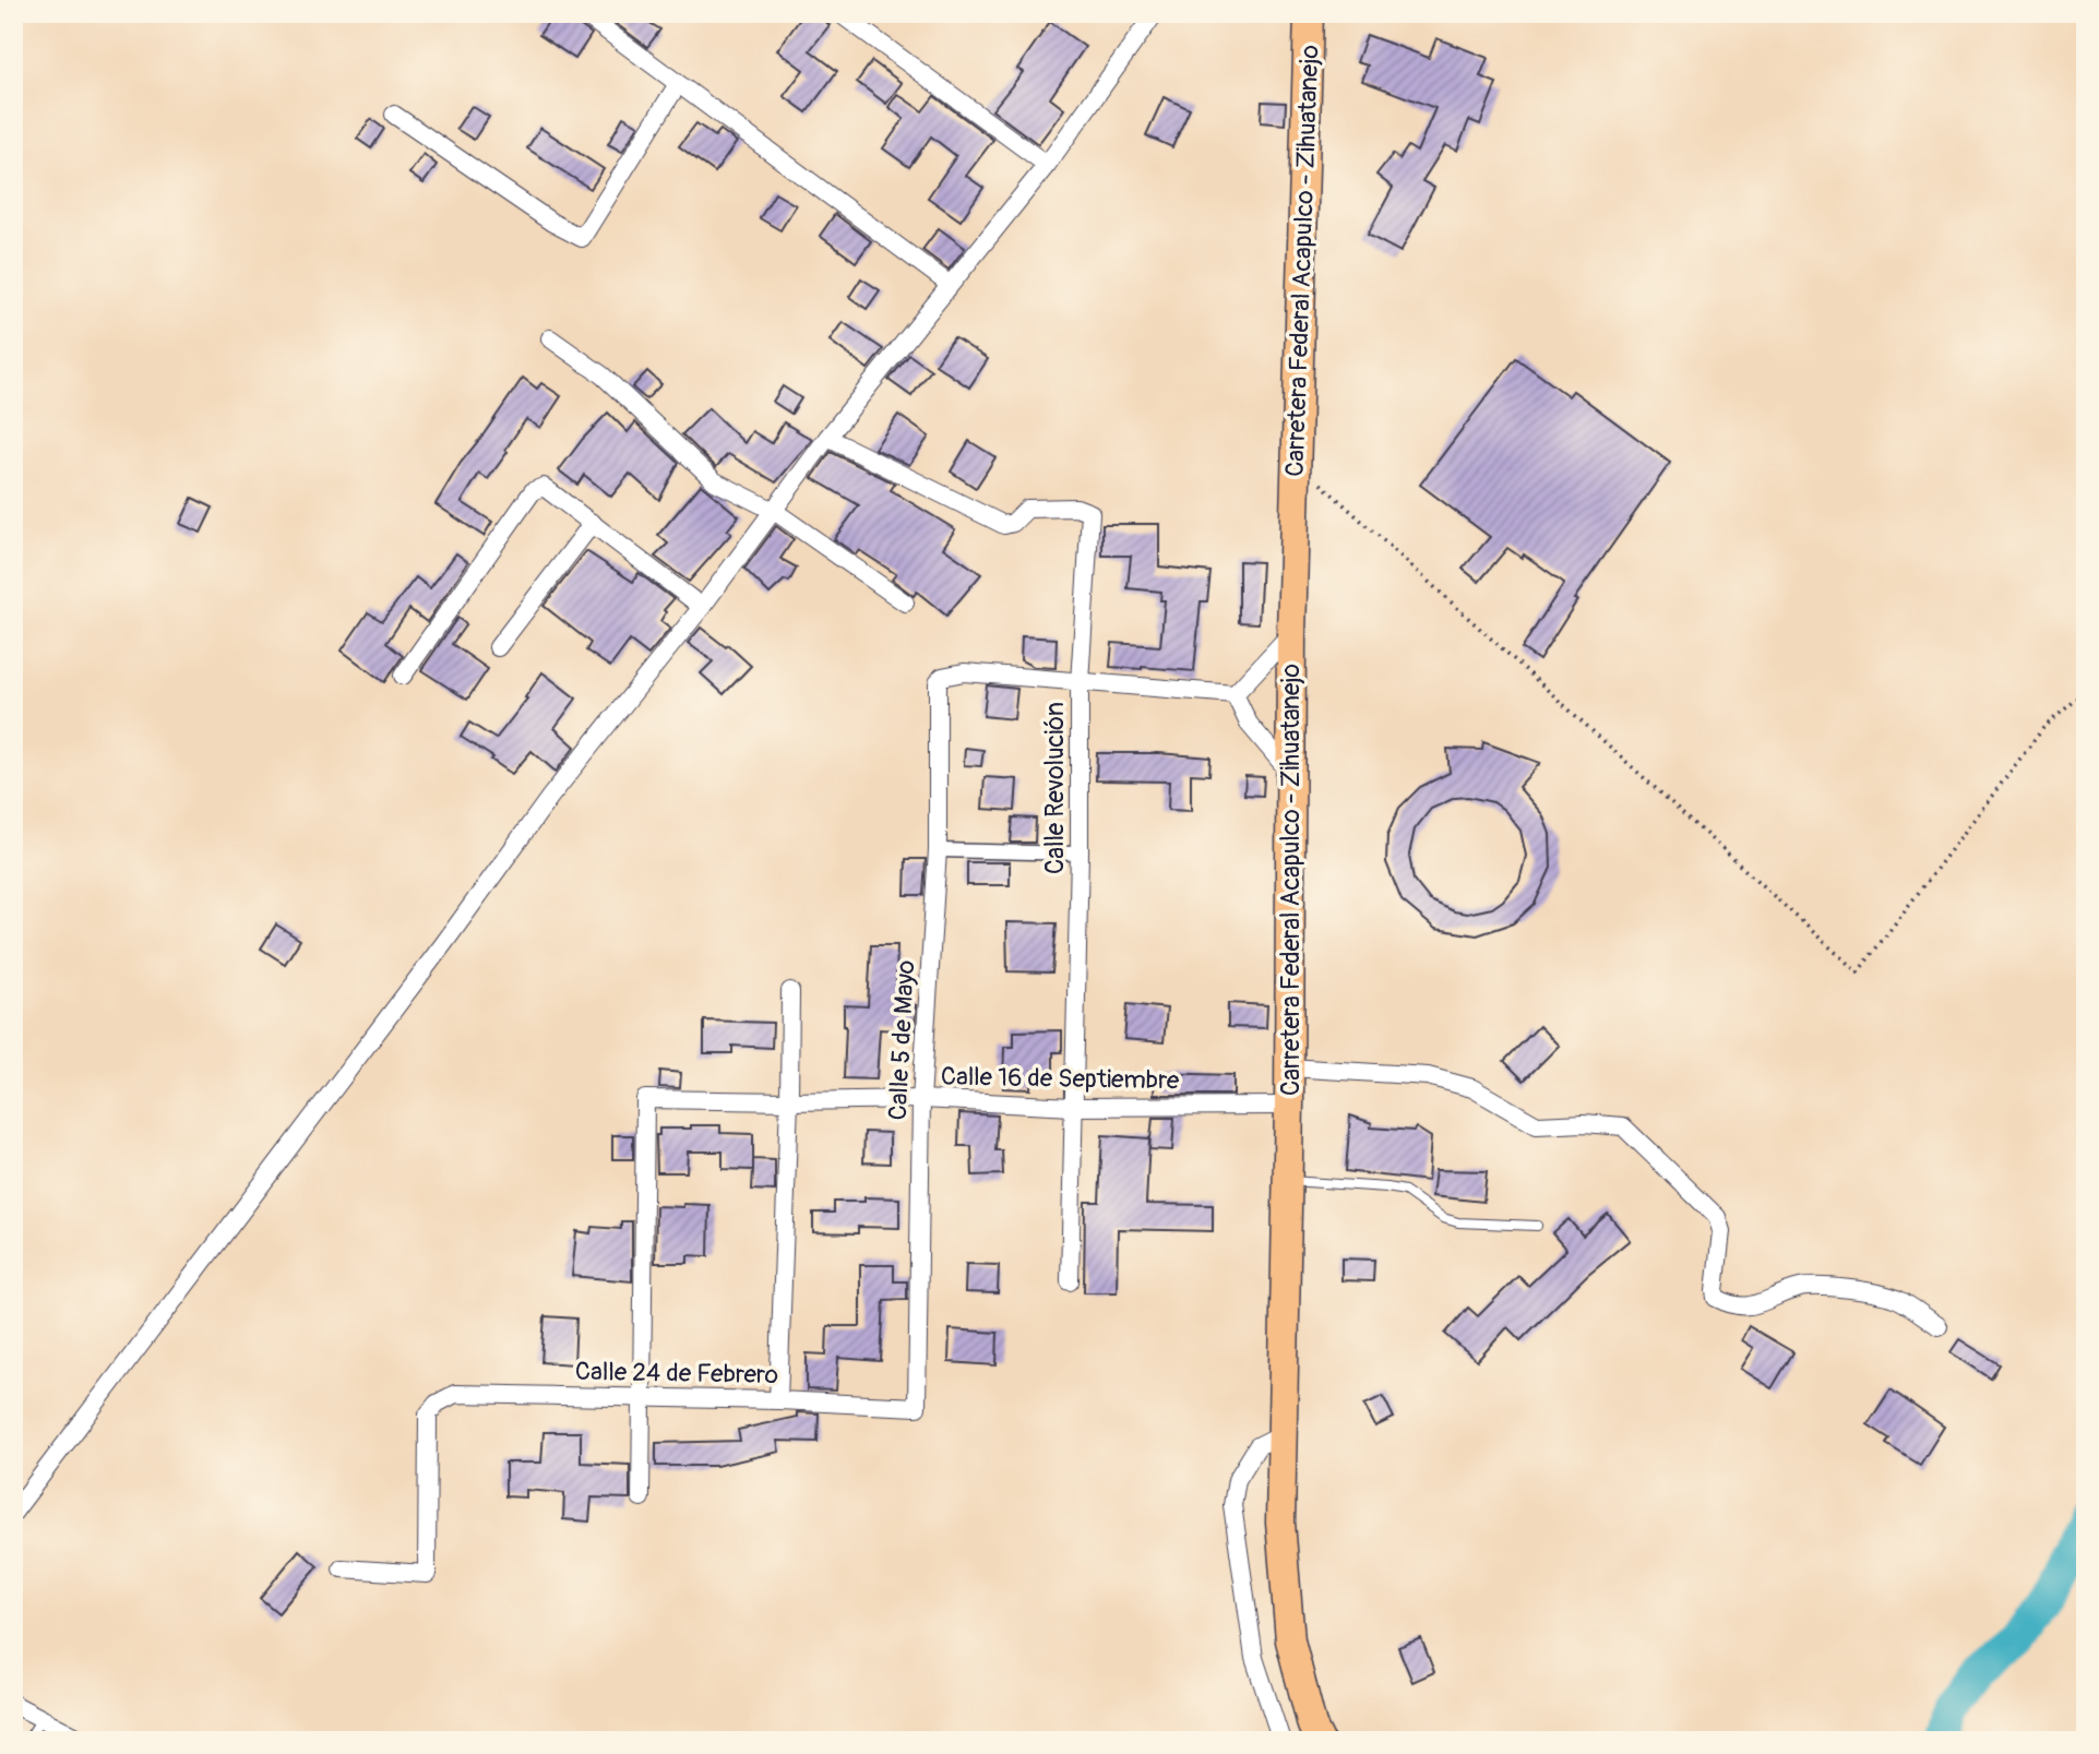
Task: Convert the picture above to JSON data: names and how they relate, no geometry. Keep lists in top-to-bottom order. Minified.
{"streets":{"main road":["Carretera Federal Acapulco - Zihuatanejo"],"street":["Calle Revolución","Calle 5 de Mayo","Calle 16 de Septiembre","Calle 24 de Febrero"]},"crossings":[["Carretera Federal Acapulco - Zihuatanejo","Calle 16 de Septiembre"],["Calle Revolución","Calle 5 de Mayo"],["Calle Revolución","Calle 16 de Septiembre"],["Calle 5 de Mayo","Calle 16 de Septiembre"],["Calle 5 de Mayo","Calle 24 de Febrero"],["Calle 16 de Septiembre","Calle 24 de Febrero"]]}
